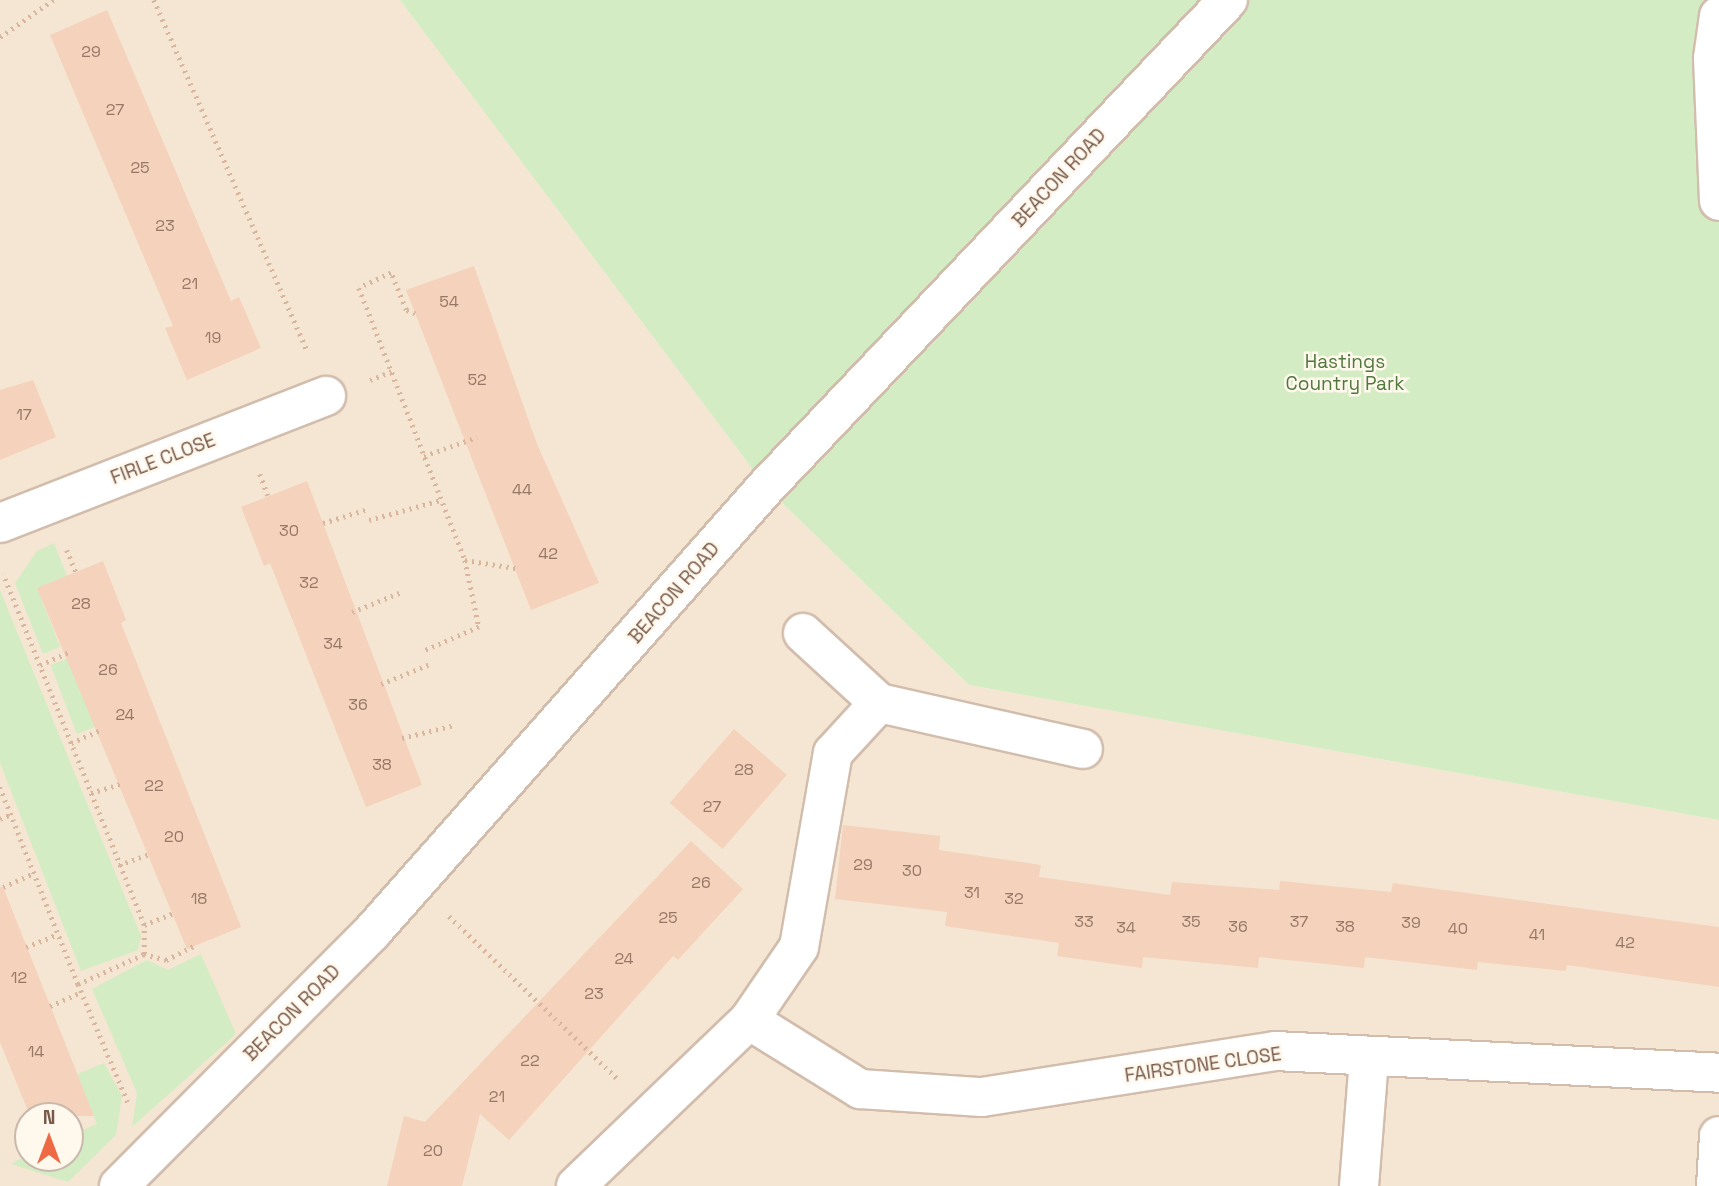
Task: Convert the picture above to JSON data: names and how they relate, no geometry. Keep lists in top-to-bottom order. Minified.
{"streets":{"street":["BEACON ROAD","FIRLE CLOSE","FAIRSTONE CLOSE"]},"parks":["Hastings Country Park"],"house_numbers":["29","27","25","23","21","54","19","52","17","44","30","42","32","28","34","26","36","24","38","28","22","27","20","29","30","26","31","18","32","25","33","35","37","39","36","38","34","40","41","42","24","12","23","14","22","21","20"],"north":"top"}
